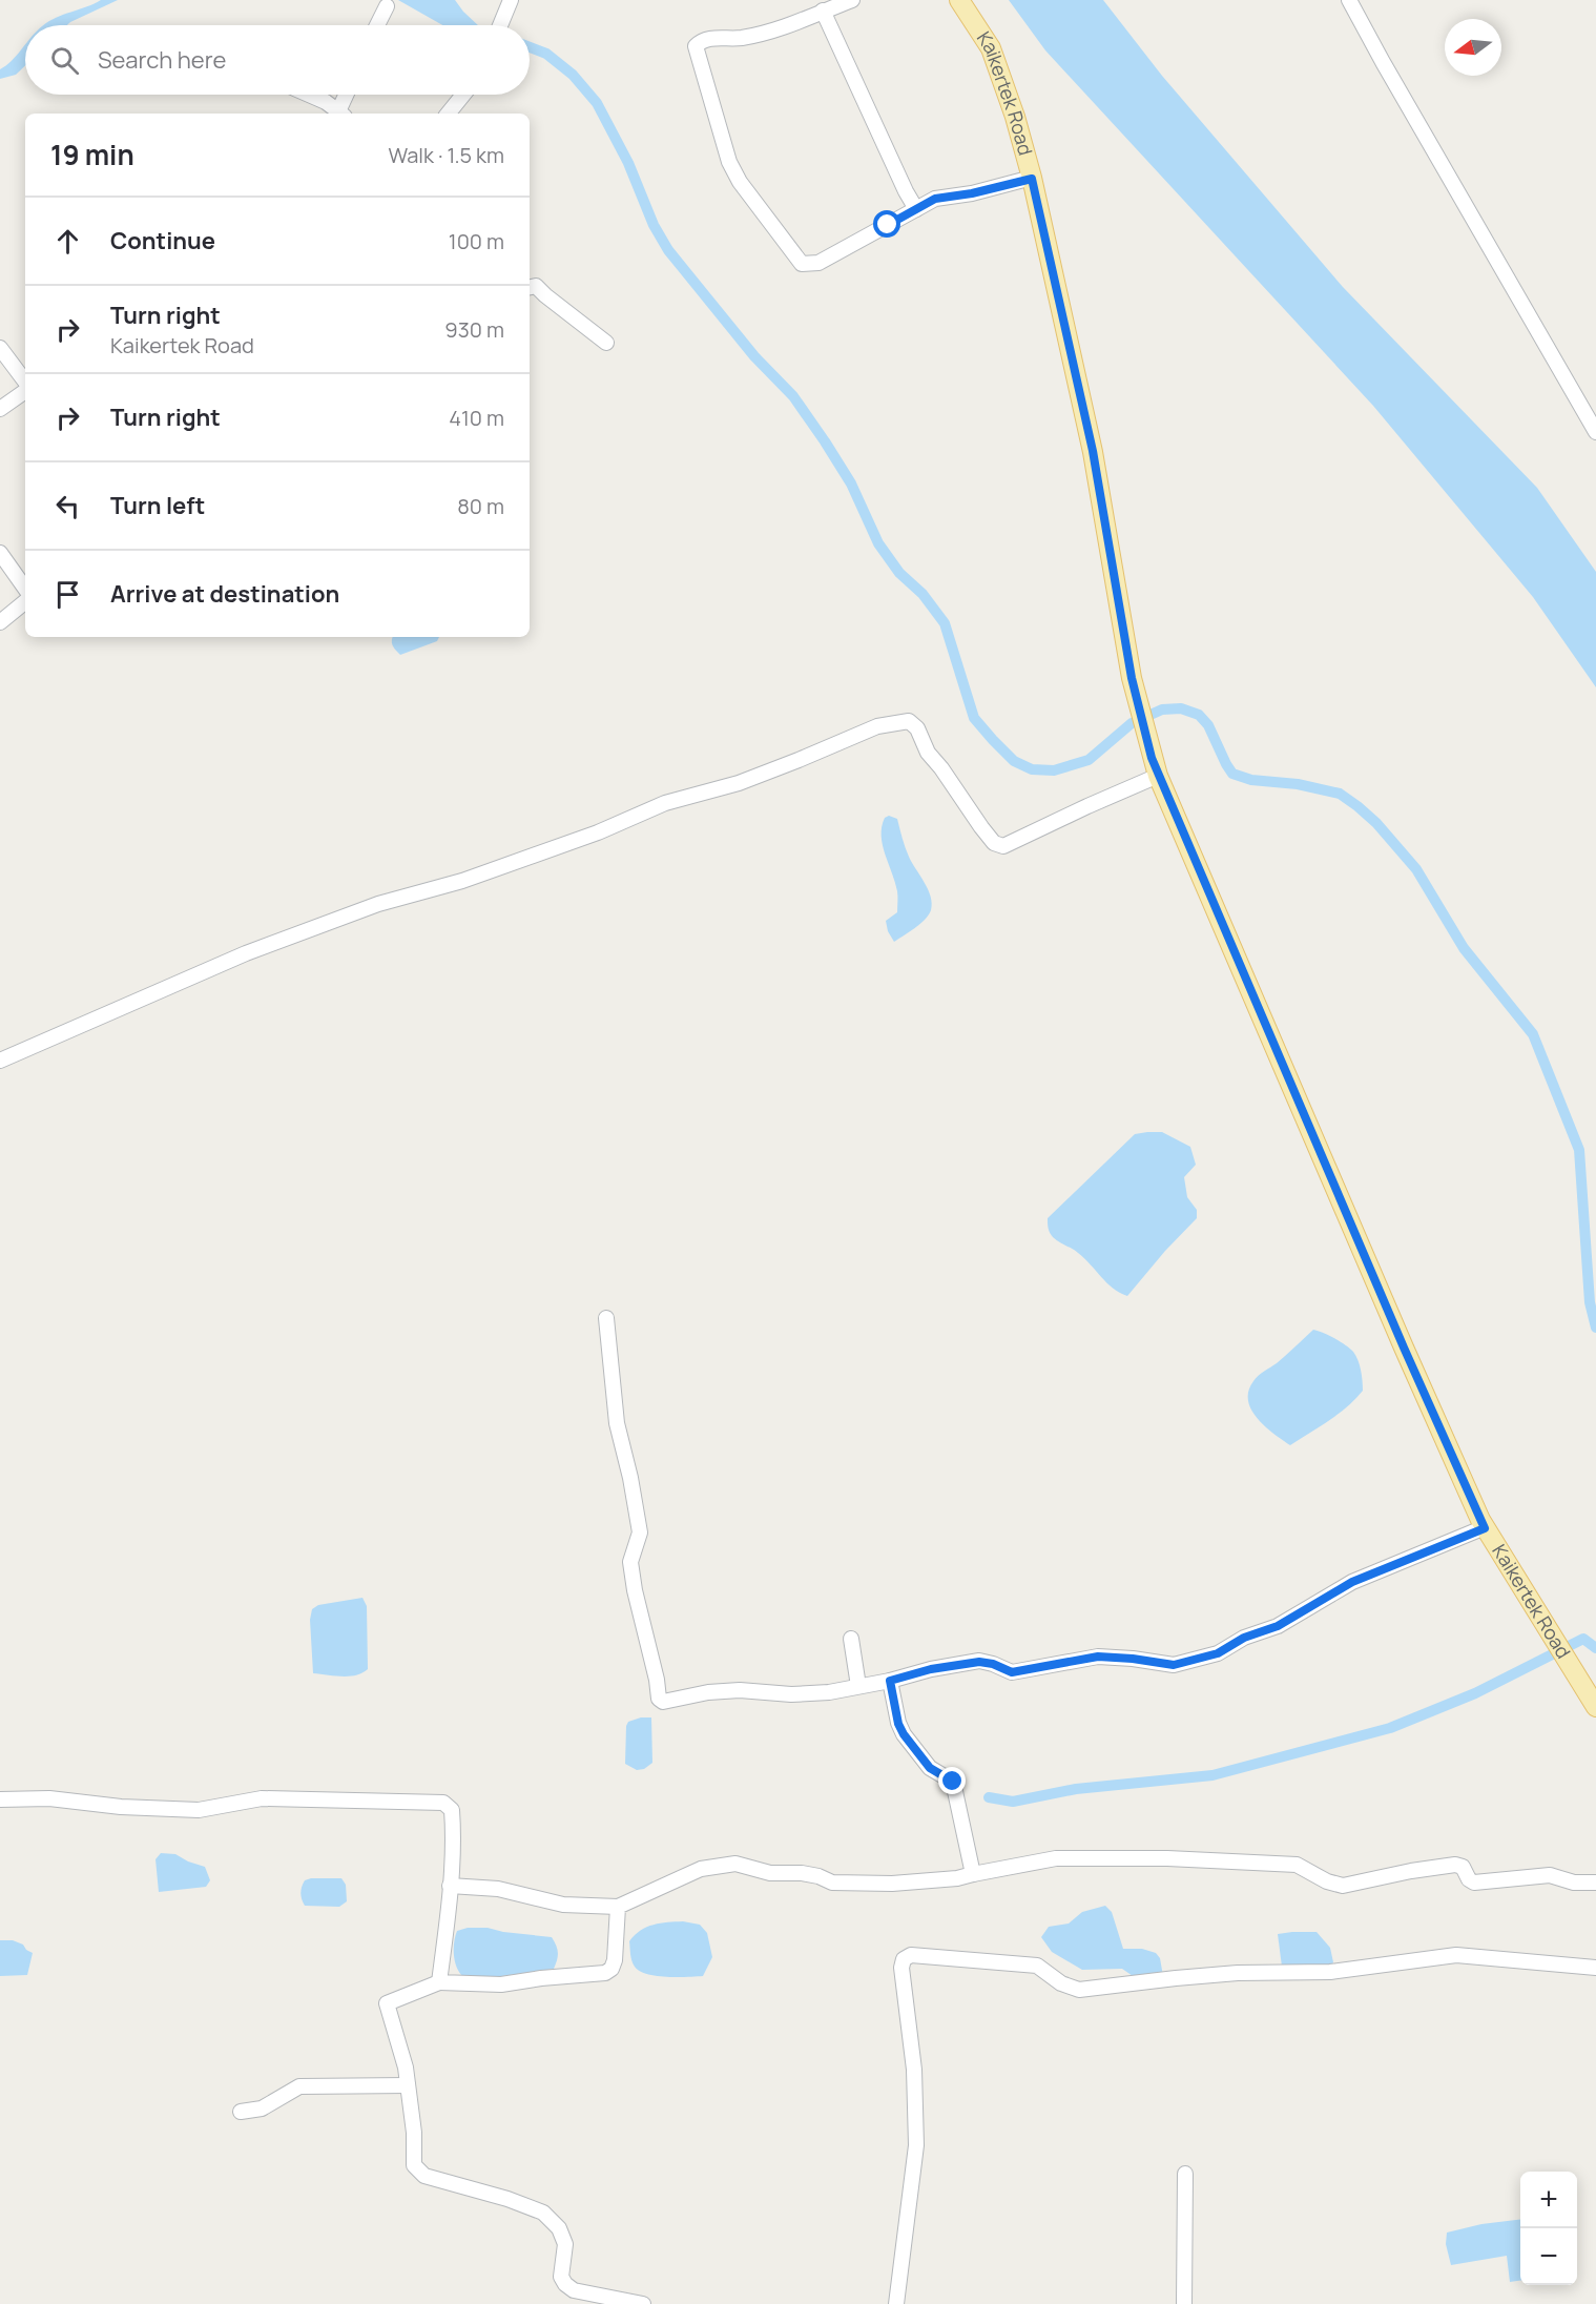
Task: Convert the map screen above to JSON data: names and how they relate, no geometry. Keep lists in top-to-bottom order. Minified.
{"streets":{"main road":["Kaikertek Road"]},"north":"left","page":{"search":"Search here","heading":["19 min","Walk · 1.5 km"],"list":[["Continue","100 m"],["Turn right","Kaikertek Road","930 m"],["Turn right","410 m"],["Turn left","80 m"],"Arrive at destination"],"map_buttons":["+","−"]}}
